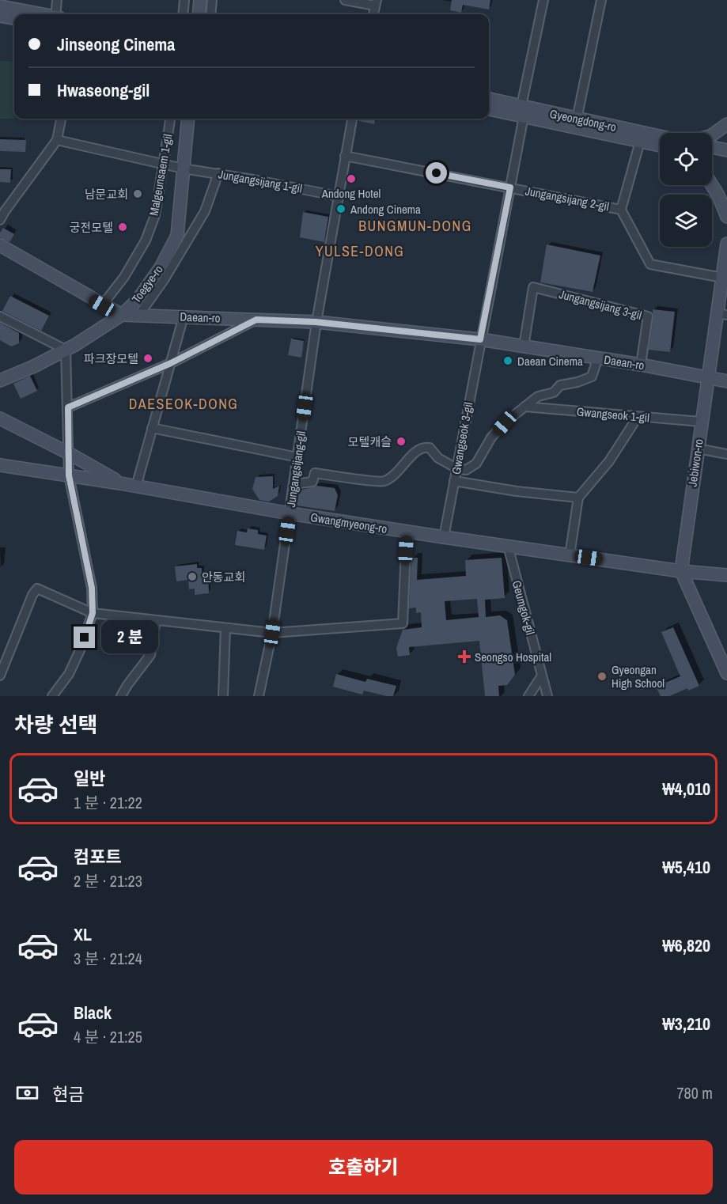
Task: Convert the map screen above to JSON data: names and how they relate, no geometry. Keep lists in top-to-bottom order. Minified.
{"streets":{"street":["Gyeongdong-ro","Malgeunsaem 1-gil","Jungangsijang 1-gil","Jungangsijang 2-gil","Toegye-ro","Jungangsijang 3-gil","Daean-ro","Gwangseok 1-gil","Gwangseok 3-gil","Jebiwon-ro","Jungangsijang-gil","Gwangmyeong-ro","Geumgok-gil"]},"crossings":[["Gyeongdong-ro","Gwangseok 3-gil"],["Malgeunsaem 1-gil","Jungangsijang 1-gil"],["Malgeunsaem 1-gil","Daean-ro"],["Jungangsijang 1-gil","Toegye-ro"],["Jungangsijang 1-gil","Jungangsijang-gil"],["Jungangsijang 2-gil","Gwangseok 3-gil"],["Jungangsijang 2-gil","Jungangsijang-gil"],["Toegye-ro","Daean-ro"],["Jungangsijang 3-gil","Daean-ro"],["Daean-ro","Gwangseok 3-gil"],["Daean-ro","Jebiwon-ro"],["Daean-ro","Jungangsijang-gil"],["Gwangseok 1-gil","Jebiwon-ro"],["Gwangseok 3-gil","Gwangmyeong-ro"],["Jebiwon-ro","Gwangmyeong-ro"],["Jungangsijang-gil","Gwangmyeong-ro"],["Gwangmyeong-ro","Geumgok-gil"]],"districts":["BUNGMUN-DONG","YULSE-DONG","DAESEOK-DONG"],"places":{"other":["Andong Hotel","남문교회","Andong Cinema","궁전모텔","파크장모텔","Daean Cinema","모텔캐슬","안동교회","Gyeongan High School"],"health":["Seongso Hospital"]},"page":{"banner":["Jinseong Cinema","Hwaseong-gil"],"bubble":"2 분","heading":"차량 선택","list":[{"name":"일반","note":"1 분 · 21:22","value":"₩4,010"},{"name":"컴포트","note":"2 분 · 21:23","value":"₩5,410"},{"name":"XL","note":"3 분 · 21:24","value":"₩6,820"},{"name":"Black","note":"4 분 · 21:25","value":"₩3,210"}],"pay":["현금","780 m"],"buttons":"호출하기"}}
